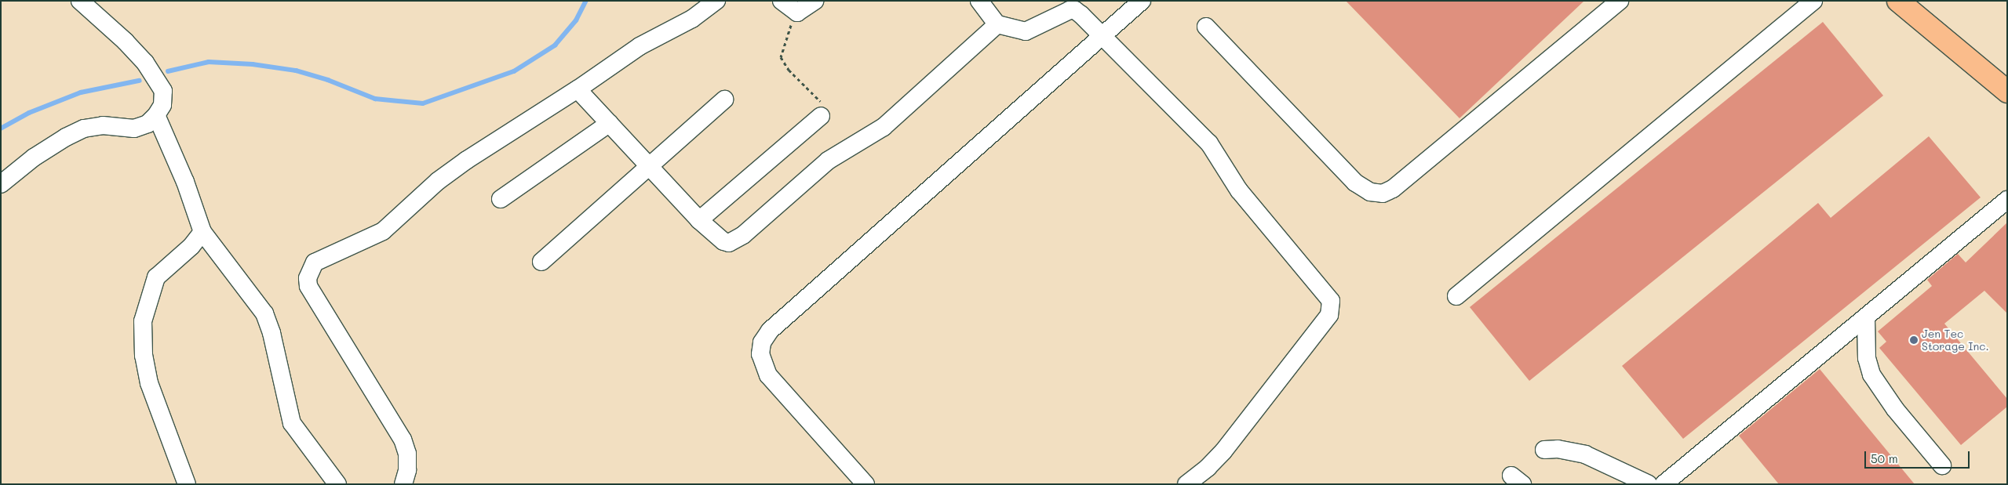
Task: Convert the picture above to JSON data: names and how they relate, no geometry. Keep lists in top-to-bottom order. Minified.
{"places":["Jen Tec Storage Inc."],"scale_bar":"50 m"}
